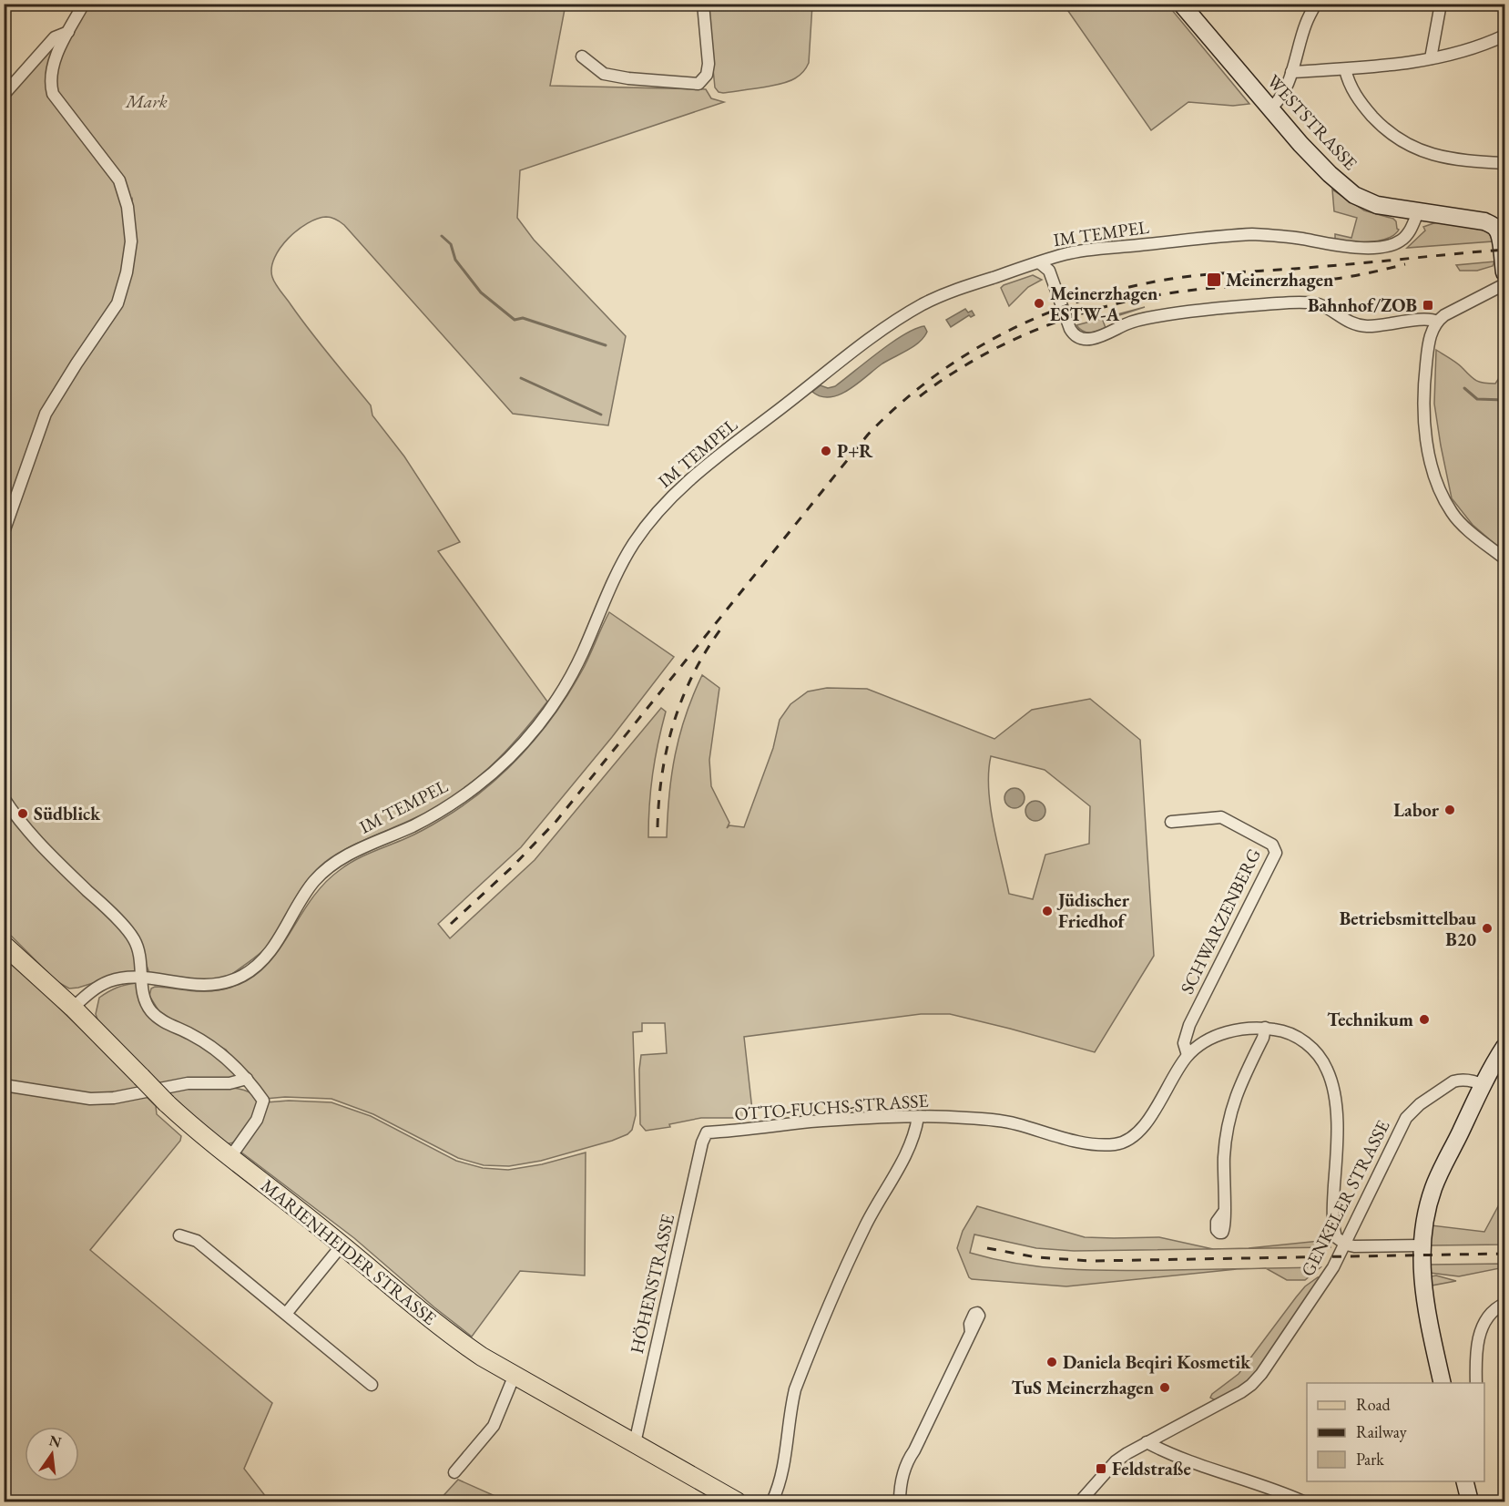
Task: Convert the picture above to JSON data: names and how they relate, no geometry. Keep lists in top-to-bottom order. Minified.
{"streets":{"main road":["WESTSTRASSE","MARIENHEIDER STRASSE"],"street":["IM TEMPEL","SCHWARZENBERG","OTTO-FUCHS-STRASSE","GENKELER STRASSE","HÖHENSTRASSE"]},"crossings":[["WESTSTRASSE","IM TEMPEL"],["IM TEMPEL","MARIENHEIDER STRASSE"],["SCHWARZENBERG","OTTO-FUCHS-STRASSE"],["OTTO-FUCHS-STRASSE","GENKELER STRASSE"],["OTTO-FUCHS-STRASSE","HÖHENSTRASSE"],["MARIENHEIDER STRASSE","HÖHENSTRASSE"]],"parks":["Mark"],"places":{"transit":["Meinerzhagen","Bahnhof/ZOB","Feldstraße"],"other":["Meinerzhagen ESTW-A","P+R","Labor","Südblick","Jüdischer Friedhof","Betriebsmittelbau B20","Technikum","Daniela Beqiri Kosmetik","TuS Meinerzhagen"]},"legend":["Road","Railway","Park"],"north":"top"}
